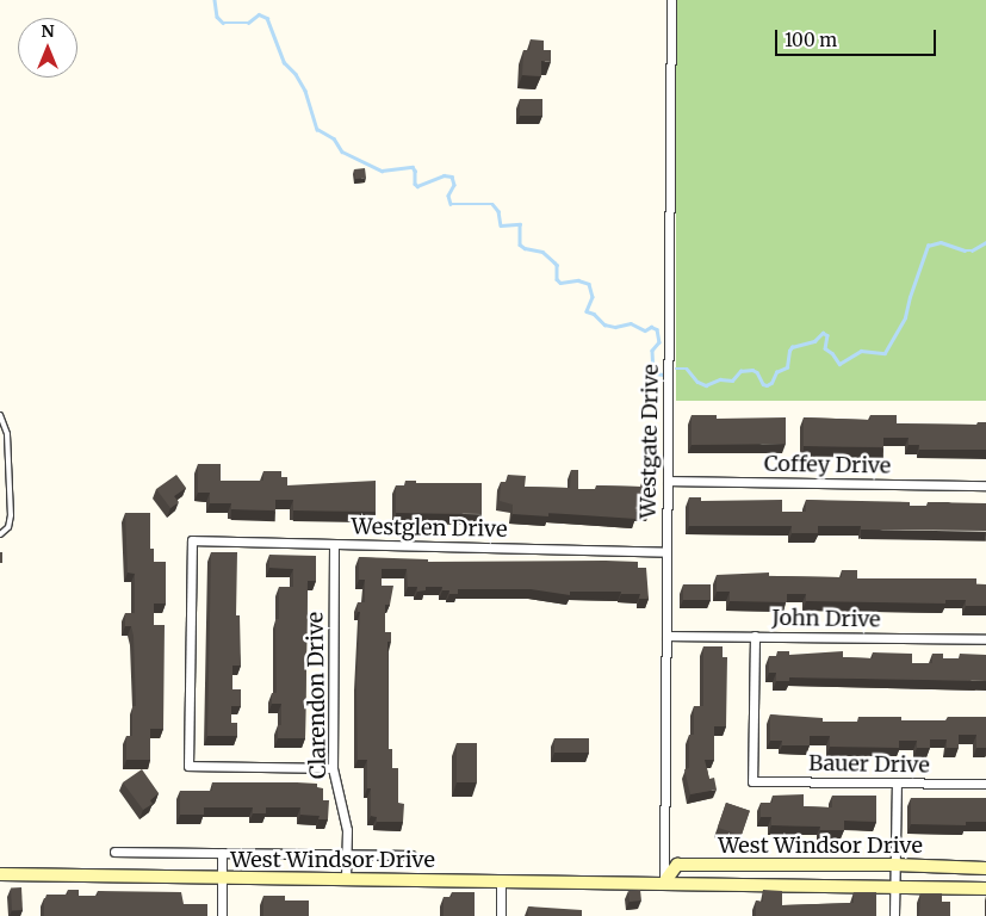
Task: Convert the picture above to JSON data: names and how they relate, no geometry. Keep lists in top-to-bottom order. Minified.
{"streets":{"street":["Westgate Drive","Coffey Drive","Westglen Drive","John Drive","Clarendon Drive","Bauer Drive","West Windsor Drive"]},"crossings":[["Westgate Drive","Coffey Drive"],["Westgate Drive","Westglen Drive"],["Westgate Drive","John Drive"],["Westgate Drive","West Windsor Drive"],["Westglen Drive","Clarendon Drive"],["John Drive","Bauer Drive"],["Clarendon Drive","West Windsor Drive"]],"scale_bar":"100 m","north":"top"}
